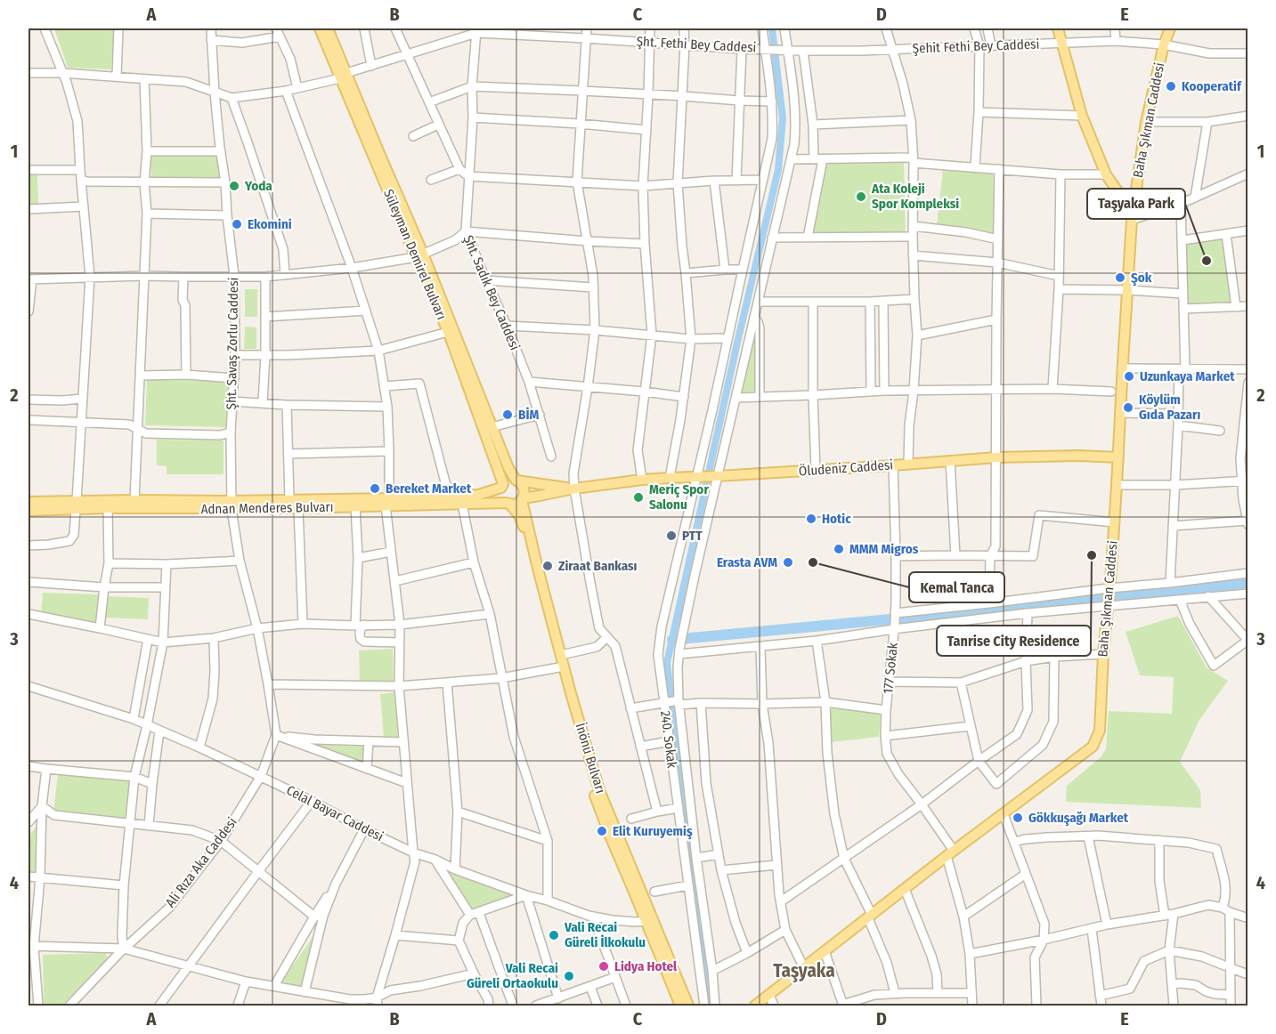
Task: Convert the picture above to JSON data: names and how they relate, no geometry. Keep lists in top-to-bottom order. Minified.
{"streets":{"main road":["Baha Şıkman Caddesi","Süleyman Demirel Bulvarı","Öludeniz Caddesi","Adnan Menderes Bulvarı","İnönü Bulvarı"],"street":["Şht. Fethi Bey Caddesi","Şehit Fethi Bey Caddesi","Şht. Sadık Bey Caddesi","Şht. Savaş Zorlu Caddesi","177 Sokak","240. Sokak","Celal Bayar Caddesi","Ali Rıza Aka Caddesi"]},"crossings":[["Şht. Fethi Bey Caddesi","Şehit Fethi Bey Caddesi"],["Şht. Fethi Bey Caddesi","Süleyman Demirel Bulvarı"],["Şht. Fethi Bey Caddesi","Şht. Sadık Bey Caddesi"],["Şht. Fethi Bey Caddesi","240. Sokak"],["Şehit Fethi Bey Caddesi","Baha Şıkman Caddesi"],["Baha Şıkman Caddesi","Öludeniz Caddesi"],["Baha Şıkman Caddesi","177 Sokak"],["Süleyman Demirel Bulvarı","Adnan Menderes Bulvarı"],["Süleyman Demirel Bulvarı","İnönü Bulvarı"],["Şht. Savaş Zorlu Caddesi","Adnan Menderes Bulvarı"],["Şht. Savaş Zorlu Caddesi","Ali Rıza Aka Caddesi"],["Öludeniz Caddesi","Adnan Menderes Bulvarı"],["Öludeniz Caddesi","177 Sokak"],["Öludeniz Caddesi","240. Sokak"],["Adnan Menderes Bulvarı","İnönü Bulvarı"],["Adnan Menderes Bulvarı","Ali Rıza Aka Caddesi"],["İnönü Bulvarı","Celal Bayar Caddesi"],["Celal Bayar Caddesi","Ali Rıza Aka Caddesi"]],"districts":["Taşyaka"],"places":["Kooperatif","Yoda","Ata Koleji Spor Kompleksi","Ekomini","Taşyaka Park","Şok","Uzunkaya Market","Köylüm Gıda Pazarı","BİM","Bereket Market","Meriç Spor Salonu","Hotic","PTT","MMM Migros","Tanrise City Residence","Erasta AVM","Kemal Tanca","Ziraat Bankası","Gökkuşağı Market","Elit Kuruyemiş","Vali Recai Güreli İlkokulu","Lidya Hotel","Vali Recai Güreli Ortaokulu"],"grid":{"columns":["A","B","C","D","E"],"rows":["1","2","3","4"]}}
